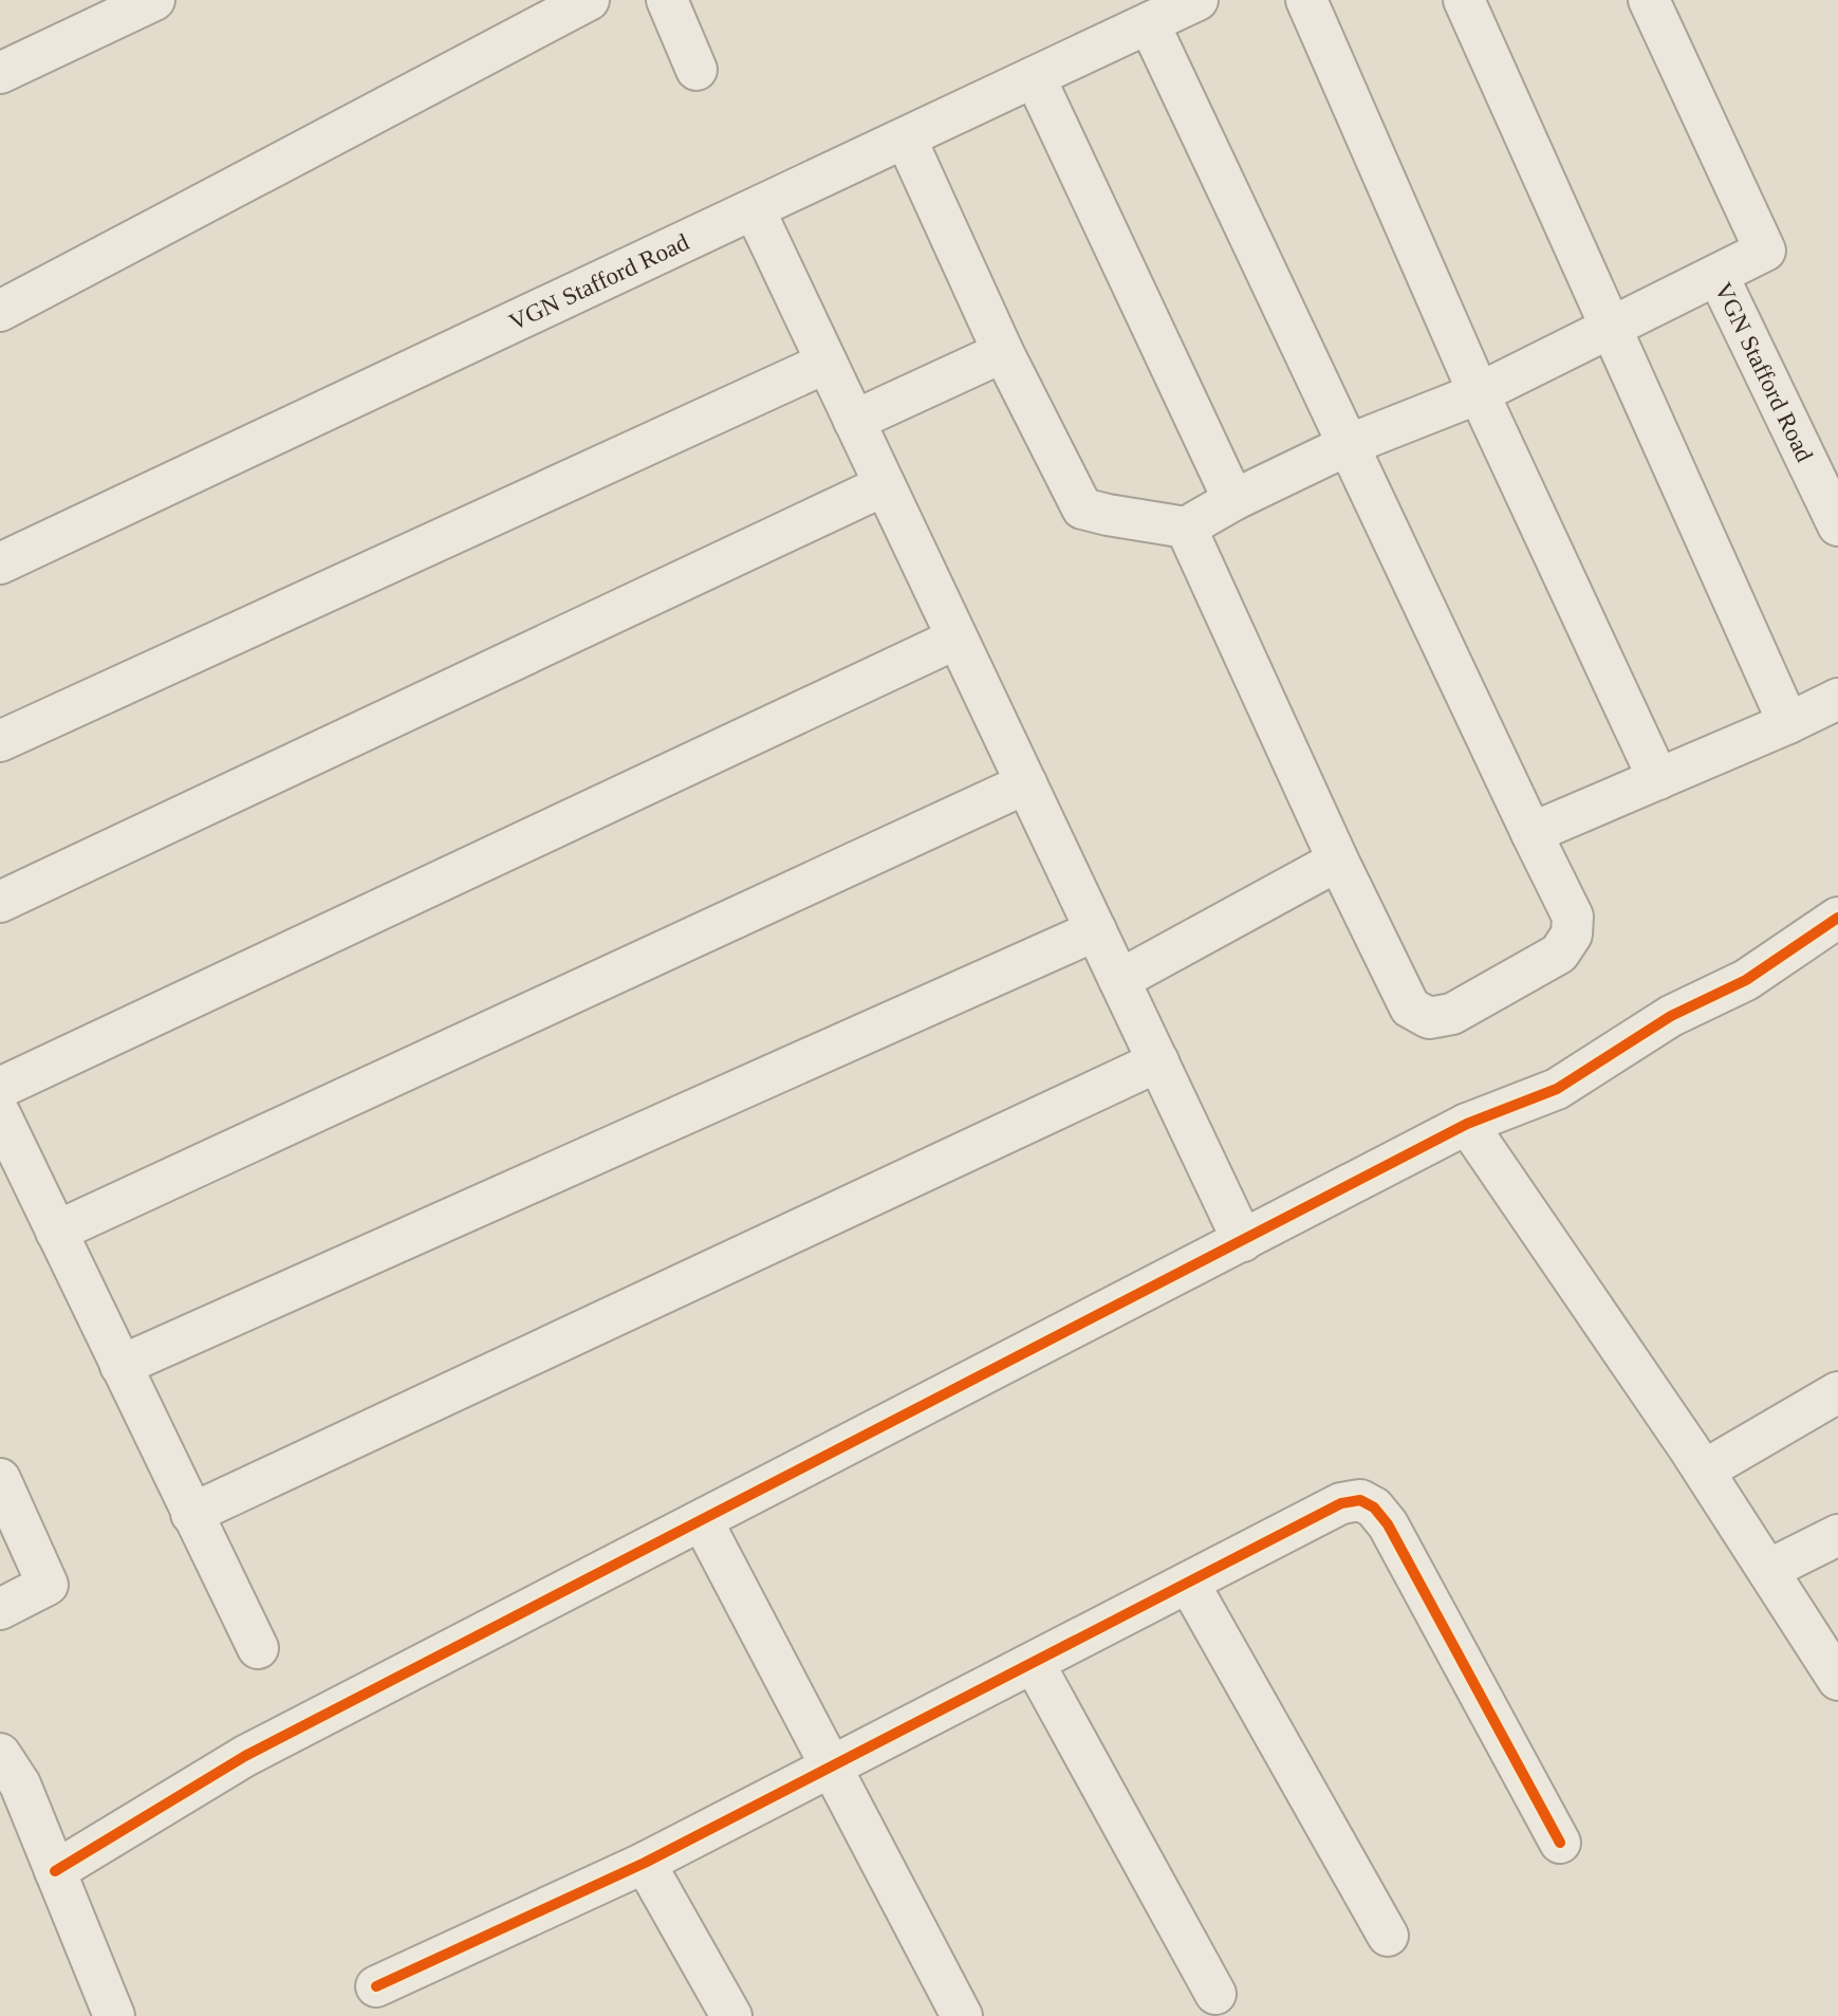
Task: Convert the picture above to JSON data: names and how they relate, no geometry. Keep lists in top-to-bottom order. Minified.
{"streets":{"street":["VGN Stafford Road"]}}
